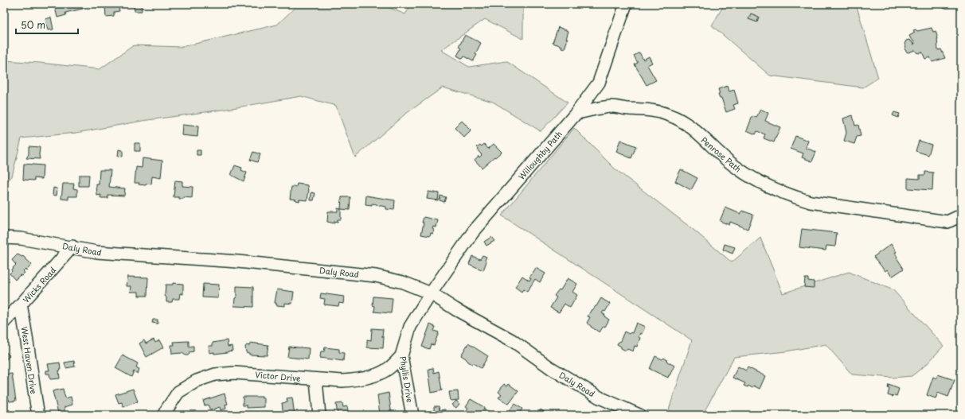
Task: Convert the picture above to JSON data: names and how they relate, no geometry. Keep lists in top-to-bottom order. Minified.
{"streets":{"street":["Penrose Path","Willoughby Path","Daly Road","Wicks Road","West Haven Drive","Victor Drive","Phyllis Drive"]},"crossings":[["Penrose Path","Willoughby Path"],["Willoughby Path","Daly Road"],["Willoughby Path","Phyllis Drive"],["Daly Road","Wicks Road"],["Daly Road","Phyllis Drive"],["Wicks Road","West Haven Drive"],["Victor Drive","Phyllis Drive"]],"scale_bar":"50 m"}
